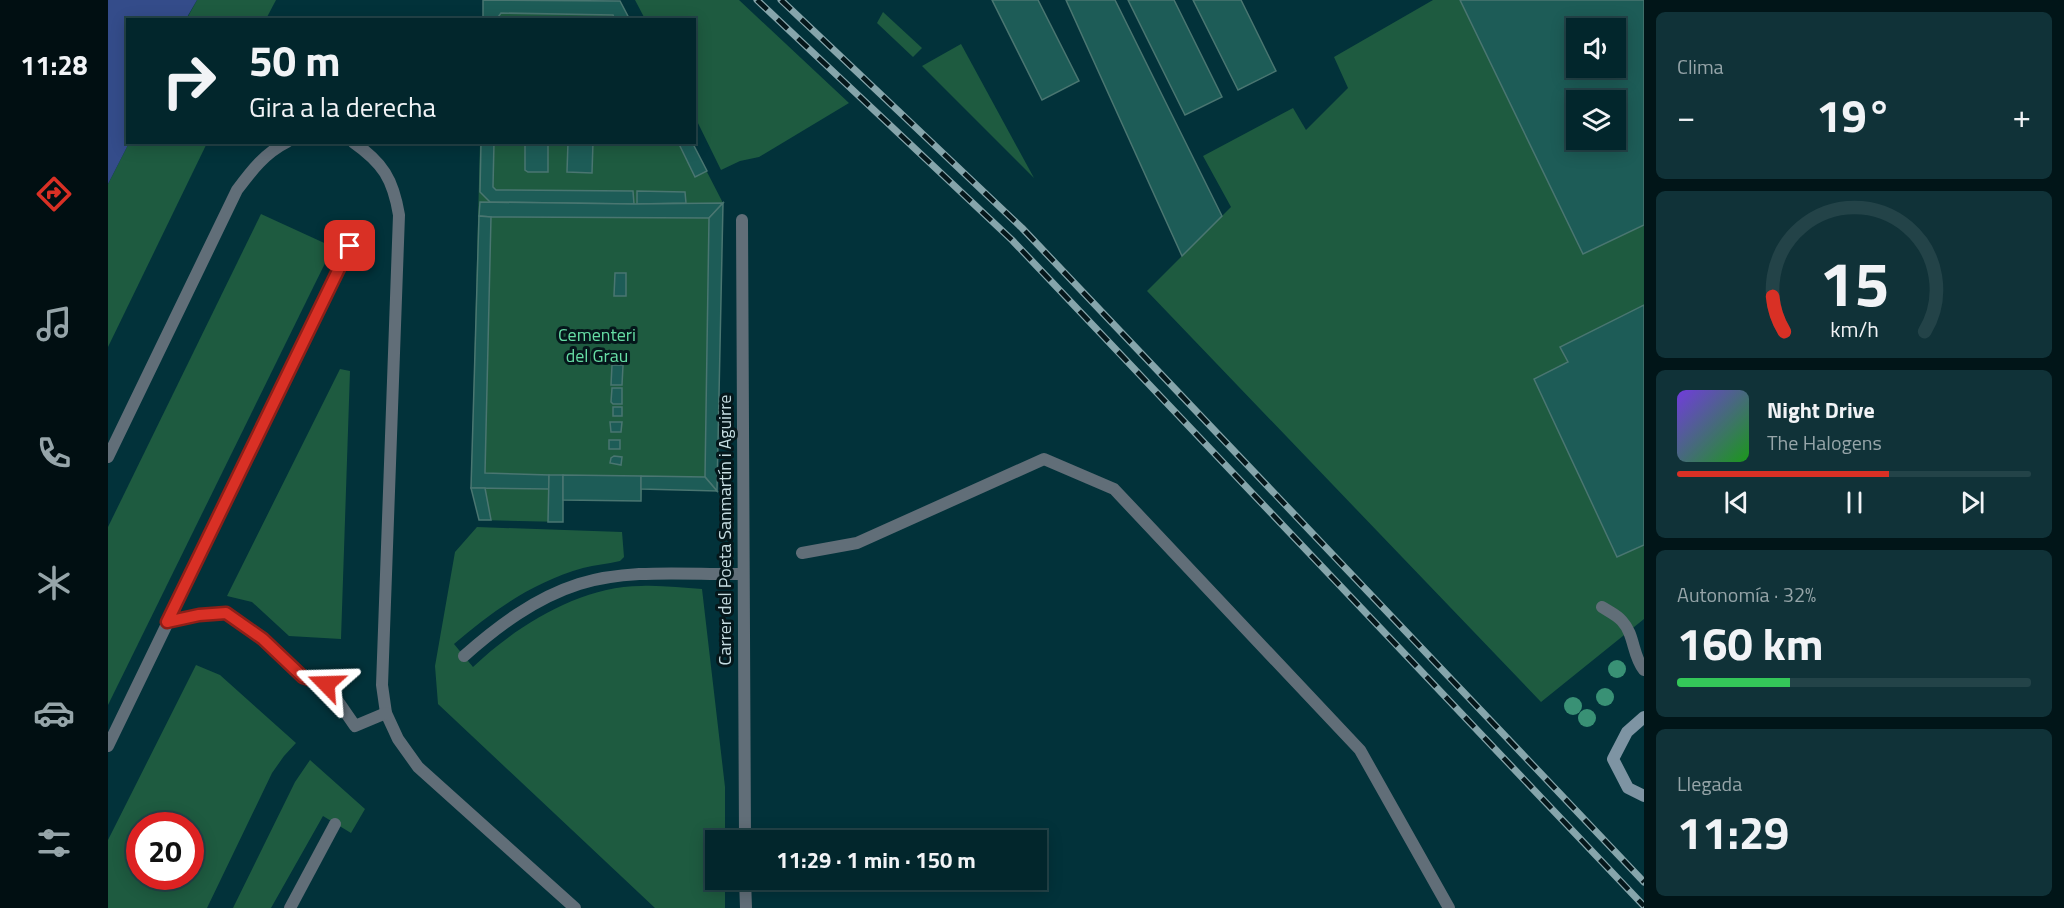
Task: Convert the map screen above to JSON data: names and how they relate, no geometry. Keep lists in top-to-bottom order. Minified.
{"streets":{"street":["Carrer del Poeta Sanmartín i Aguirre"]},"parks":["Cementeri del Grau"],"page":{"tabs":"11:28","tile":["Clima",["Autonomía · 32%","160 km"],["Llegada","11:29"]],"turn":["50 m","Gira a la derecha"],"heat":["−","19°","+"],"song":["Night Drive","The Halogens"],"limit":"20","trip":"11:29 · 1 min · 150 m","gauge":["15","km/h"]}}
